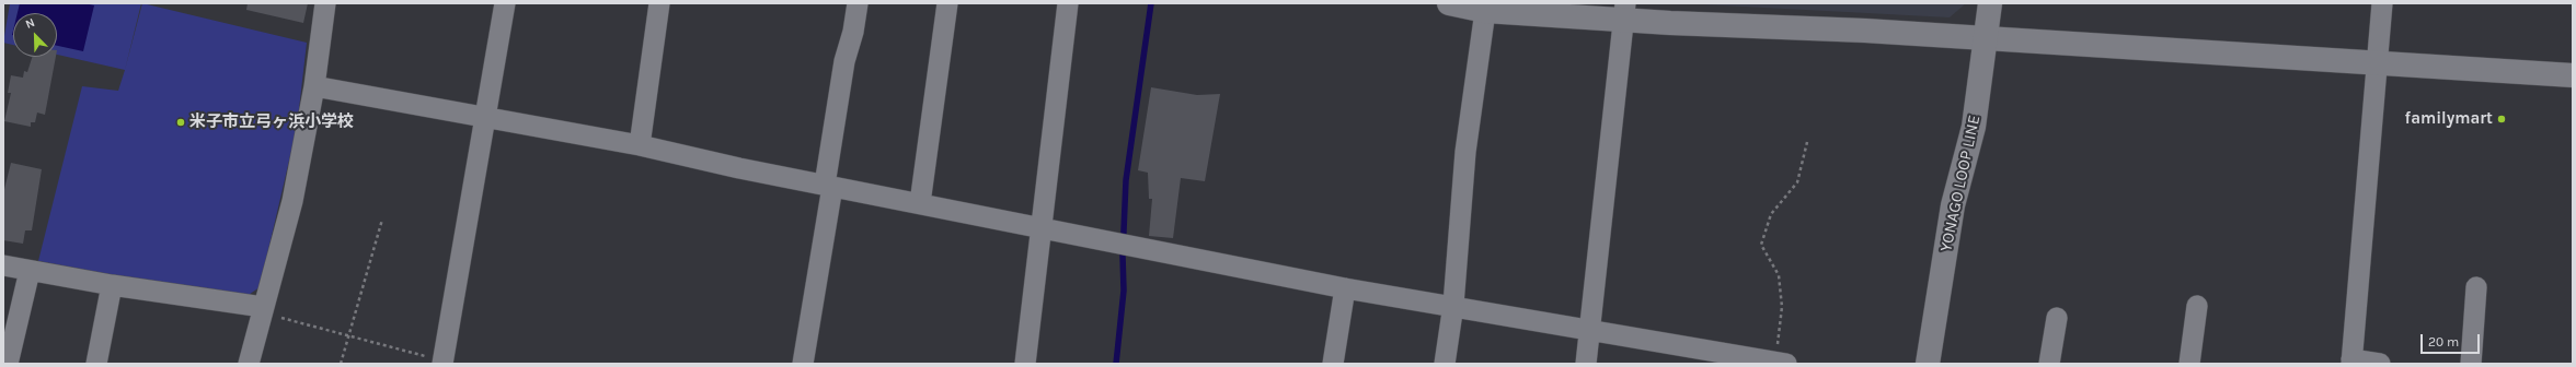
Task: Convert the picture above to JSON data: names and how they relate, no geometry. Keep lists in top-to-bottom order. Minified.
{"streets":{"street":["YONAGO LOOP LINE"]},"places":["familymart","米子市立弓ヶ浜小学校"],"scale_bar":"20 m","north":"top left"}
